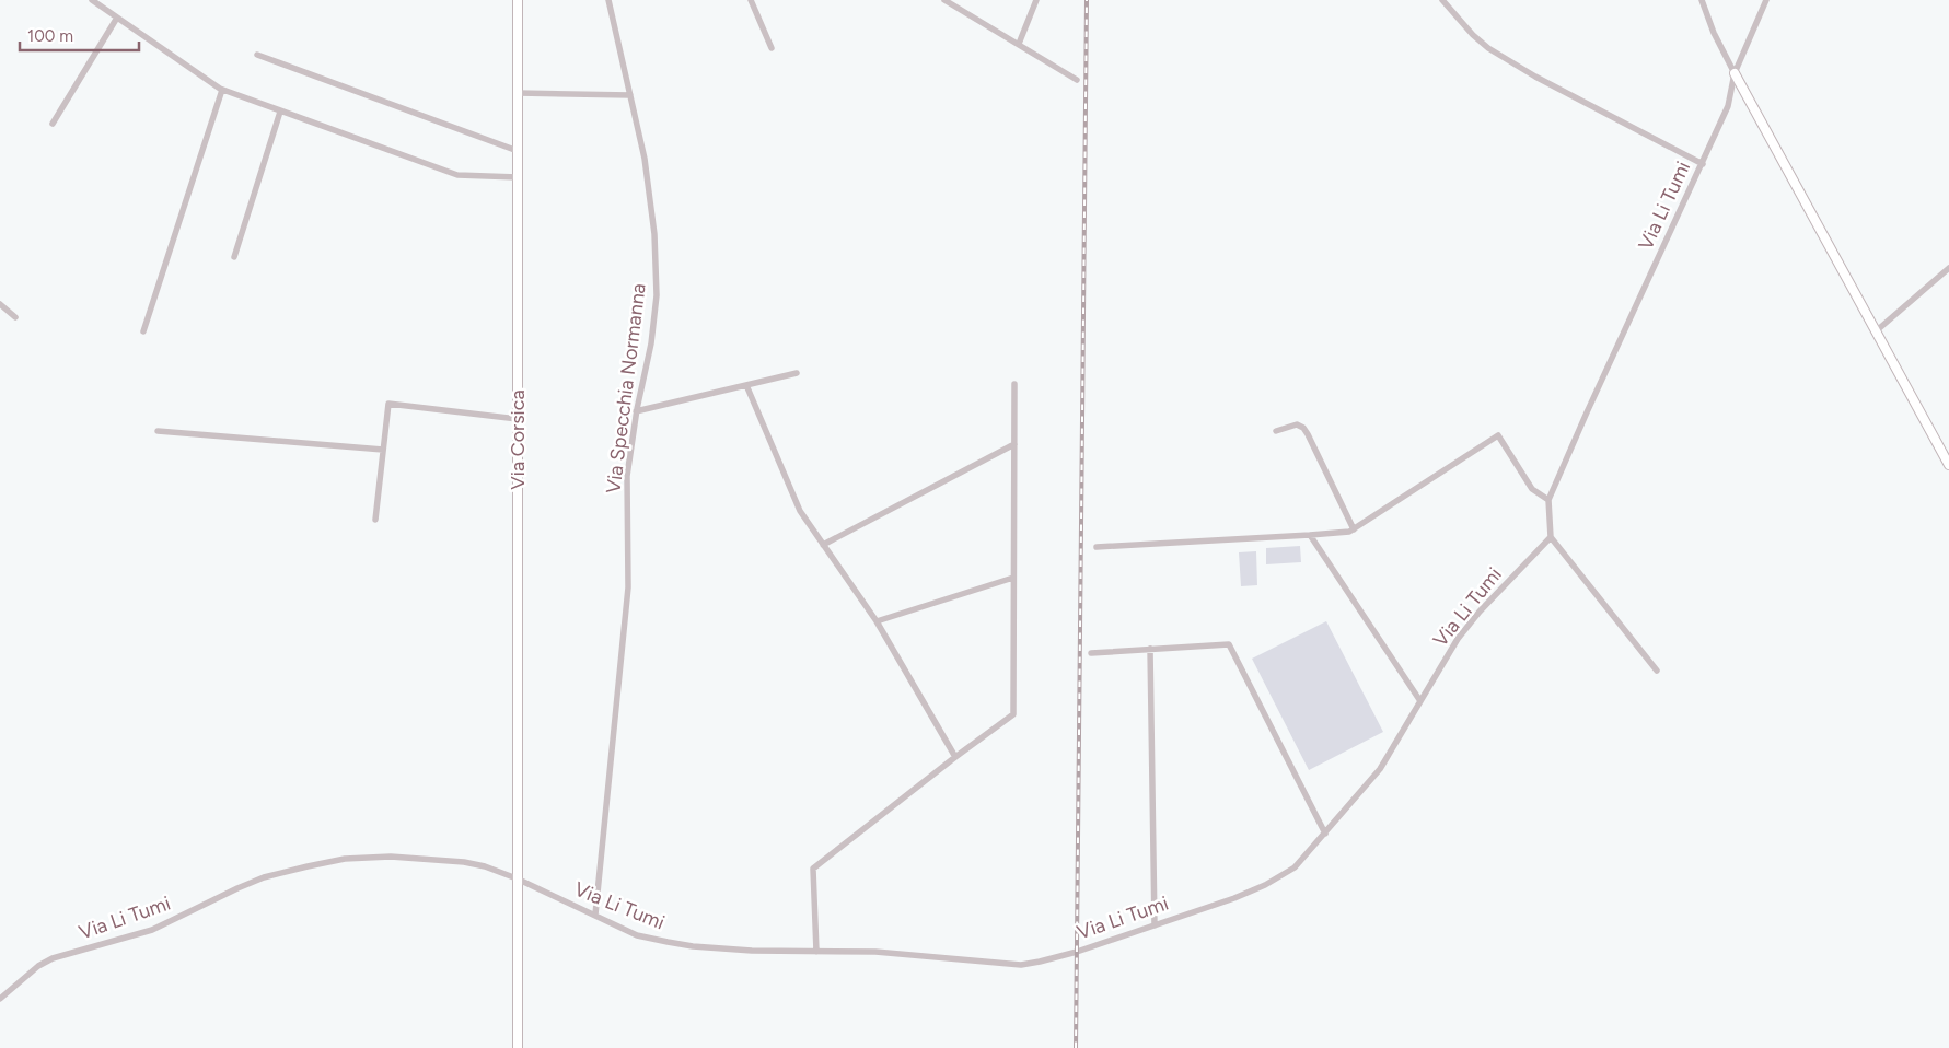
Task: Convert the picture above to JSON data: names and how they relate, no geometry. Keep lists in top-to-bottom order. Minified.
{"streets":{"main road":["Via Corsica"],"street":["Via Li Tumi","Via Specchia Normanna"]},"crossings":[["Via Li Tumi","Via Specchia Normanna"],["Via Li Tumi","Via Corsica"]],"scale_bar":"100 m"}
